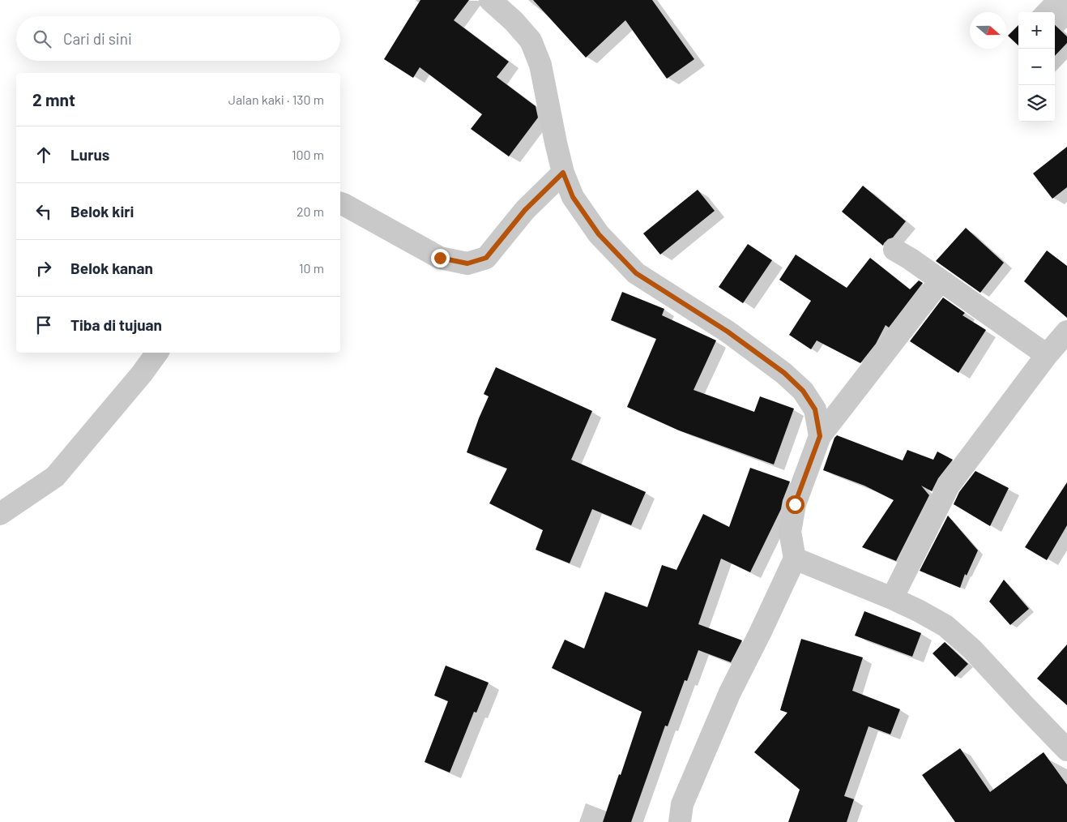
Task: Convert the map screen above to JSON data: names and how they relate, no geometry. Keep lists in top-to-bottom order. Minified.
{"north":"right","page":{"map_buttons":["+","−"],"search":"Cari di sini","heading":["2 mnt","Jalan kaki · 130 m"],"list":[["Lurus","100 m"],["Belok kiri","20 m"],["Belok kanan","10 m"],"Tiba di tujuan"]}}
